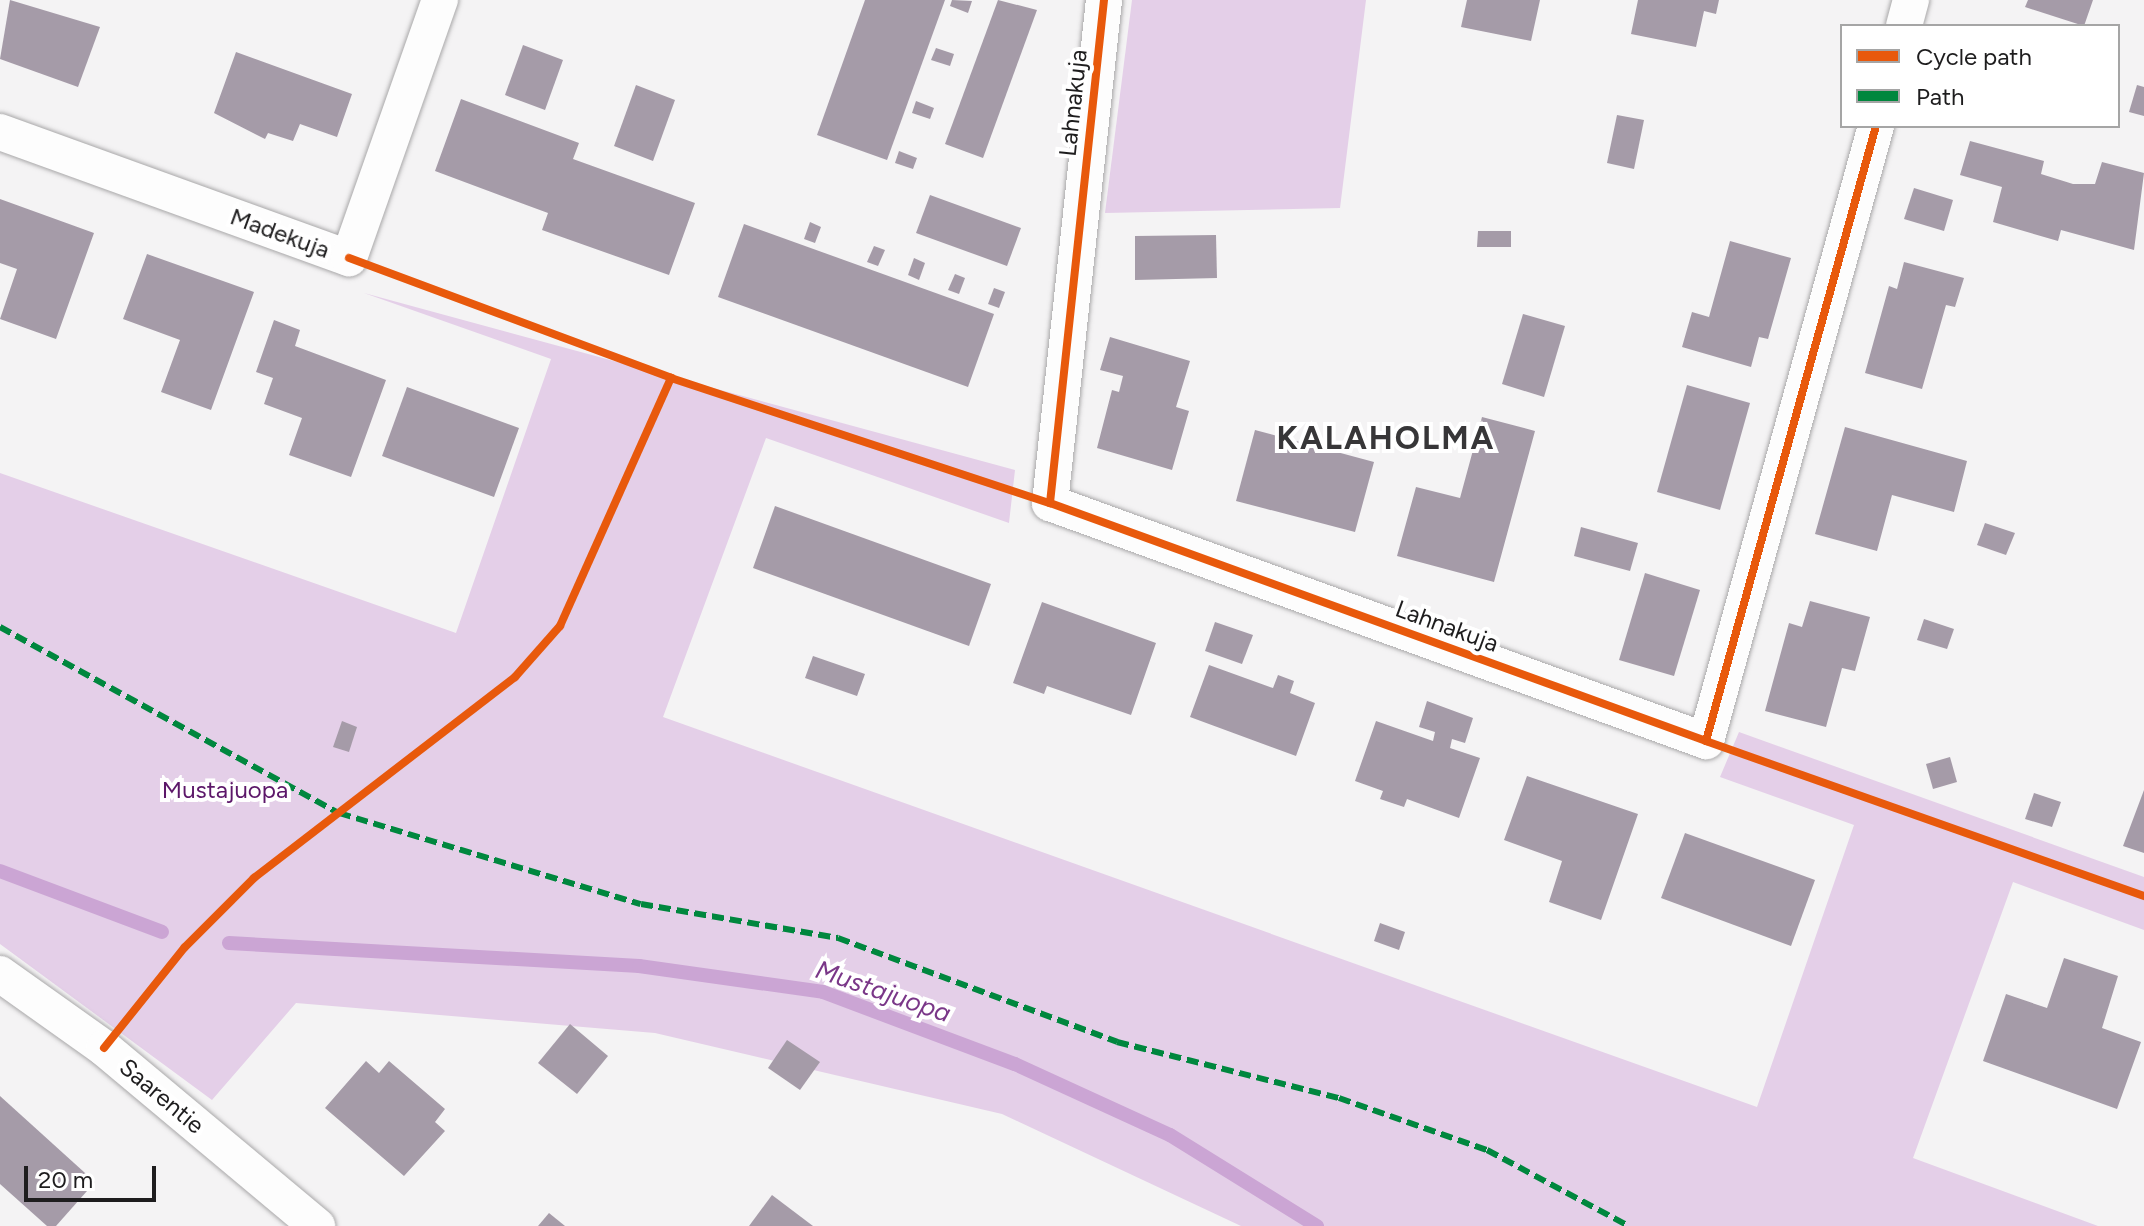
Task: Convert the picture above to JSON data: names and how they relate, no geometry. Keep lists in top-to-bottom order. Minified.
{"streets":{"street":["Lahnakuja","Madekuja","Saarentie"]},"districts":["KALAHOLMA"],"water":["Mustajuopa"],"parks":["Mustajuopa"],"legend":["Cycle path","Path"],"scale_bar":"20 m"}
